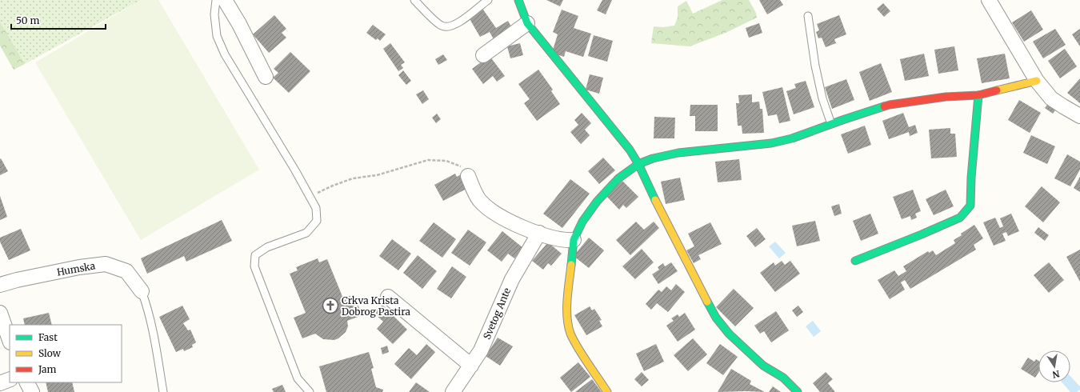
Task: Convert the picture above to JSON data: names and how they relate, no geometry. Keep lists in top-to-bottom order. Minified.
{"streets":{"street":["Humska","Svetog Ante"]},"places":{"church":["Crkva Krista Dobrog Pastira"]},"legend":["Fast","Slow","Jam"],"scale_bar":"50 m","north":"bottom"}
